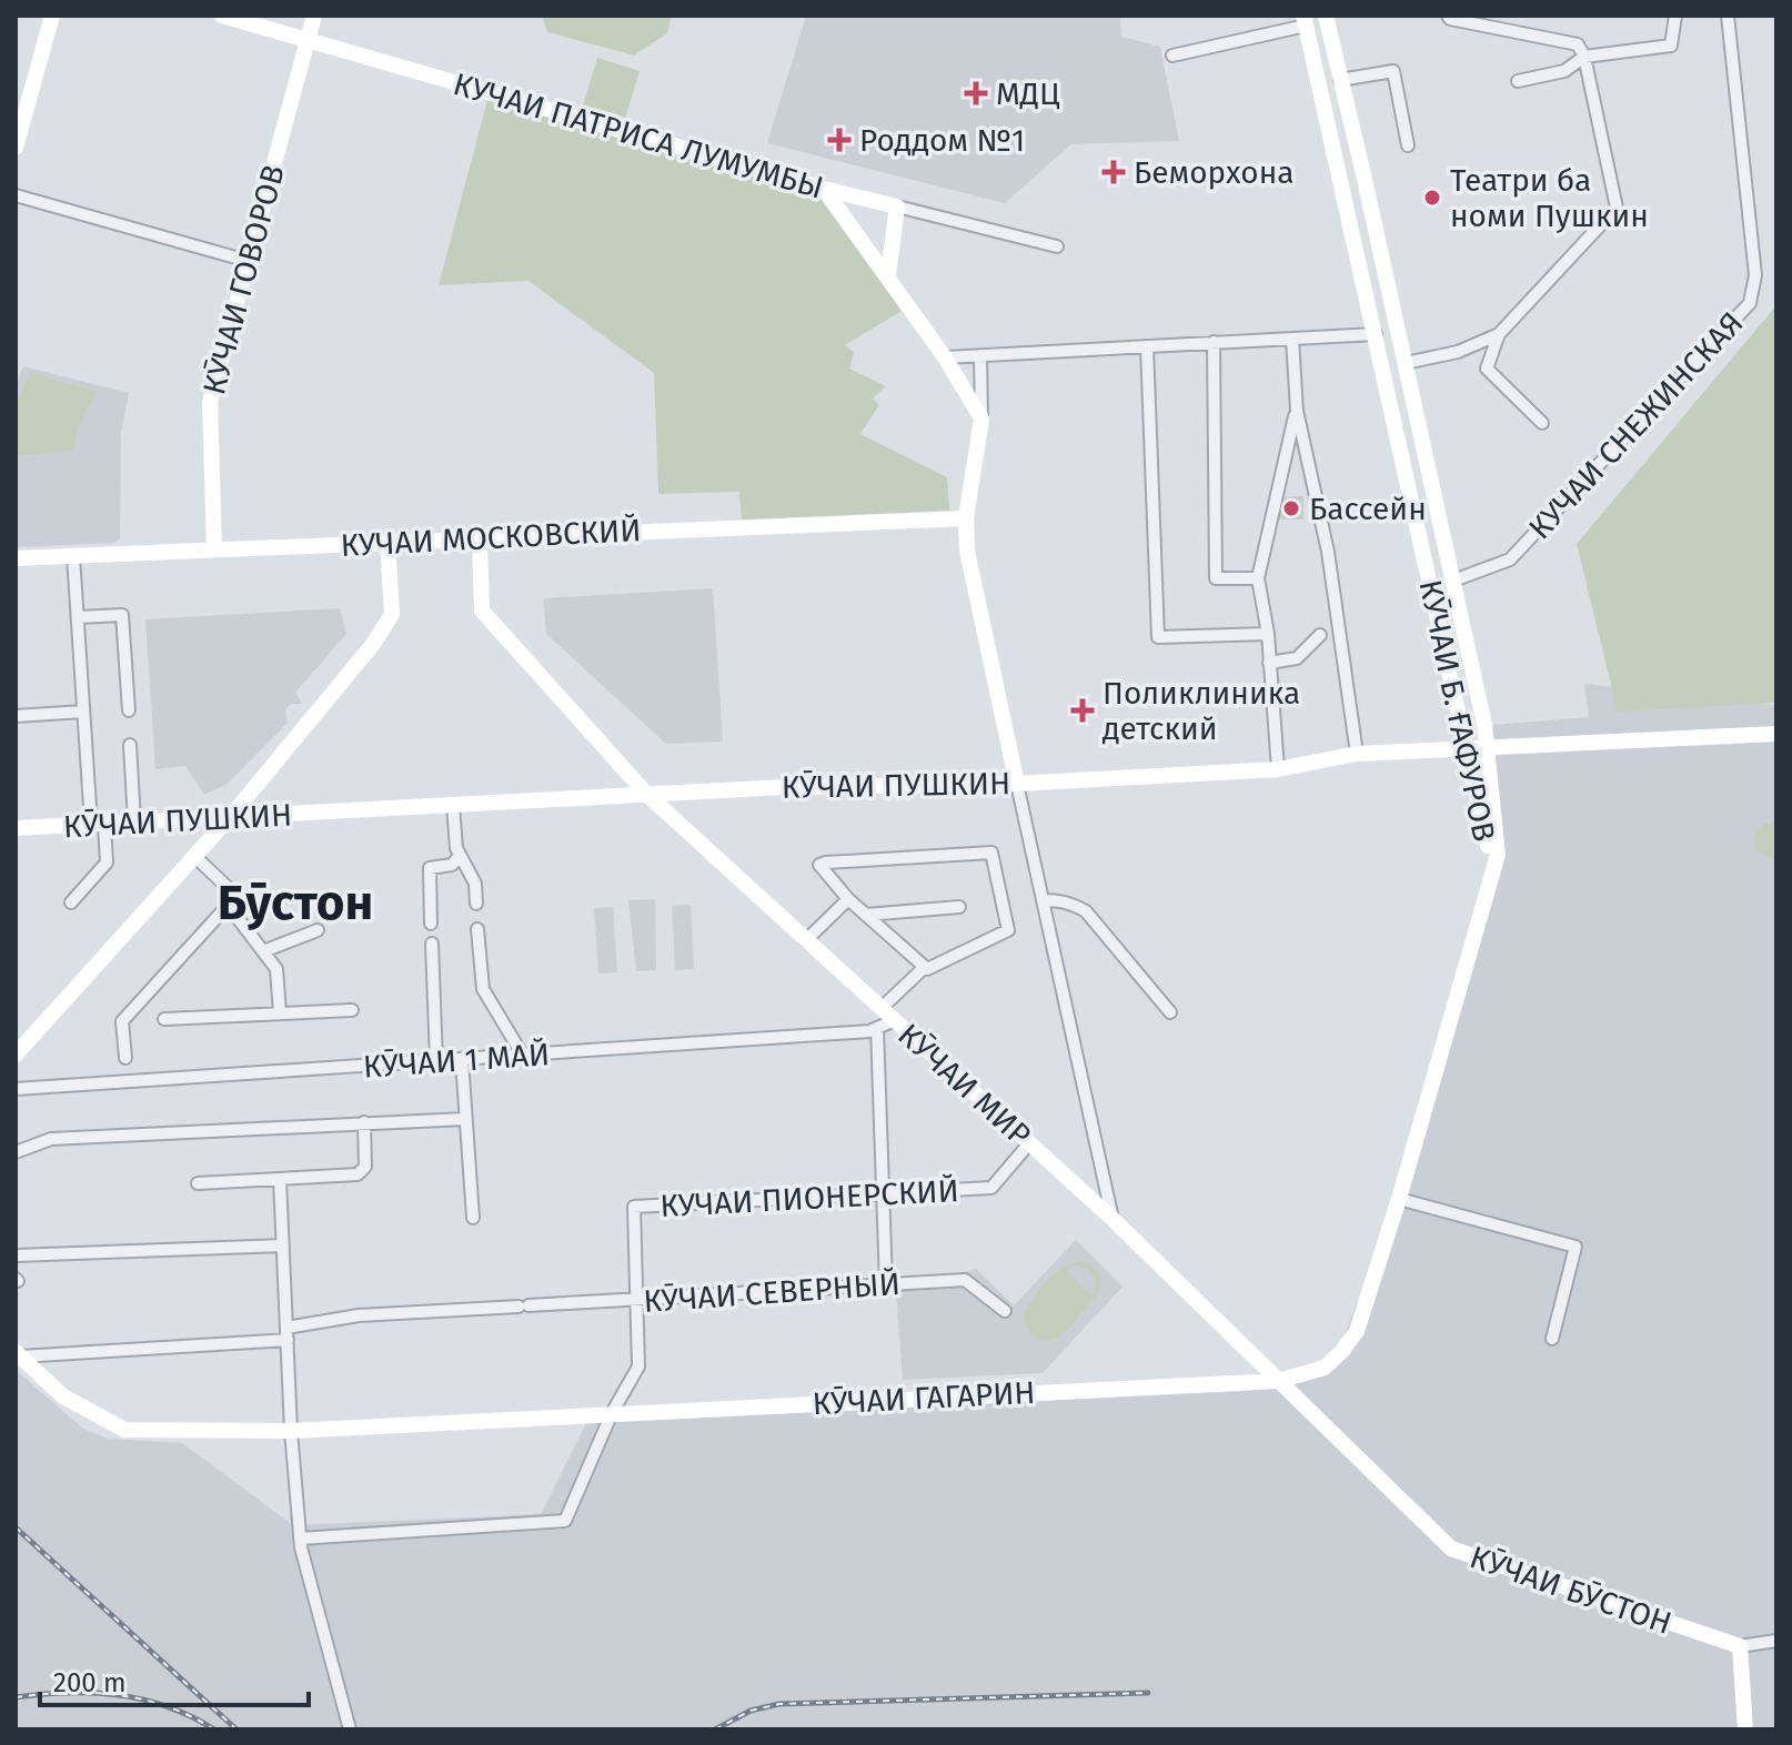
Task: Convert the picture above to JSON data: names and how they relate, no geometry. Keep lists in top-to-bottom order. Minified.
{"streets":{"street":["КУЧАИ ПАТРИСА ЛУМУМБЫ","КӮЧАИ ГОВОРОВ","КУЧАИ СНЕЖИНСКАЯ","КУЧАИ МОСКОВСКИЙ","КӮЧАИ Б. ҒАФУРОВ","КӮЧАИ ПУШКИН","КӮЧАИ 1 МАЙ","КӮЧАИ МИР","КУЧАИ ПИОНЕРСКИЙ","КӮЧАИ СЕВЕРНЫЙ","КӮЧАИ ГАГАРИН","КӮЧАИ БӮСТОН"]},"crossings":[["КУЧАИ ПАТРИСА ЛУМУМБЫ","КӮЧАИ ГОВОРОВ"],["КӮЧАИ ГОВОРОВ","КУЧАИ МОСКОВСКИЙ"],["КУЧАИ СНЕЖИНСКАЯ","КӮЧАИ Б. ҒАФУРОВ"],["КУЧАИ МОСКОВСКИЙ","КӮЧАИ МИР"],["КӮЧАИ Б. ҒАФУРОВ","КӮЧАИ ПУШКИН"],["КӮЧАИ Б. ҒАФУРОВ","КӮЧАИ ГАГАРИН"],["КӮЧАИ ПУШКИН","КӮЧАИ МИР"],["КӮЧАИ 1 МАЙ","КӮЧАИ МИР"],["КӮЧАИ МИР","КУЧАИ ПИОНЕРСКИЙ"],["КӮЧАИ МИР","КӮЧАИ ГАГАРИН"],["КӮЧАИ МИР","КӮЧАИ БӮСТОН"],["КУЧАИ ПИОНЕРСКИЙ","КӮЧАИ СЕВЕРНЫЙ"],["КУЧАИ ПИОНЕРСКИЙ","КӮЧАИ ГАГАРИН"],["КӮЧАИ СЕВЕРНЫЙ","КӮЧАИ ГАГАРИН"],["КӮЧАИ ГАГАРИН","КӮЧАИ БӮСТОН"]],"districts":["Бӯстон"],"places":{"health":["МДЦ","Роддом №1","Беморхона","Поликлиника детский"],"other":["Театри ба номи Пушкин","Бассейн"]},"scale_bar":"200 m"}
